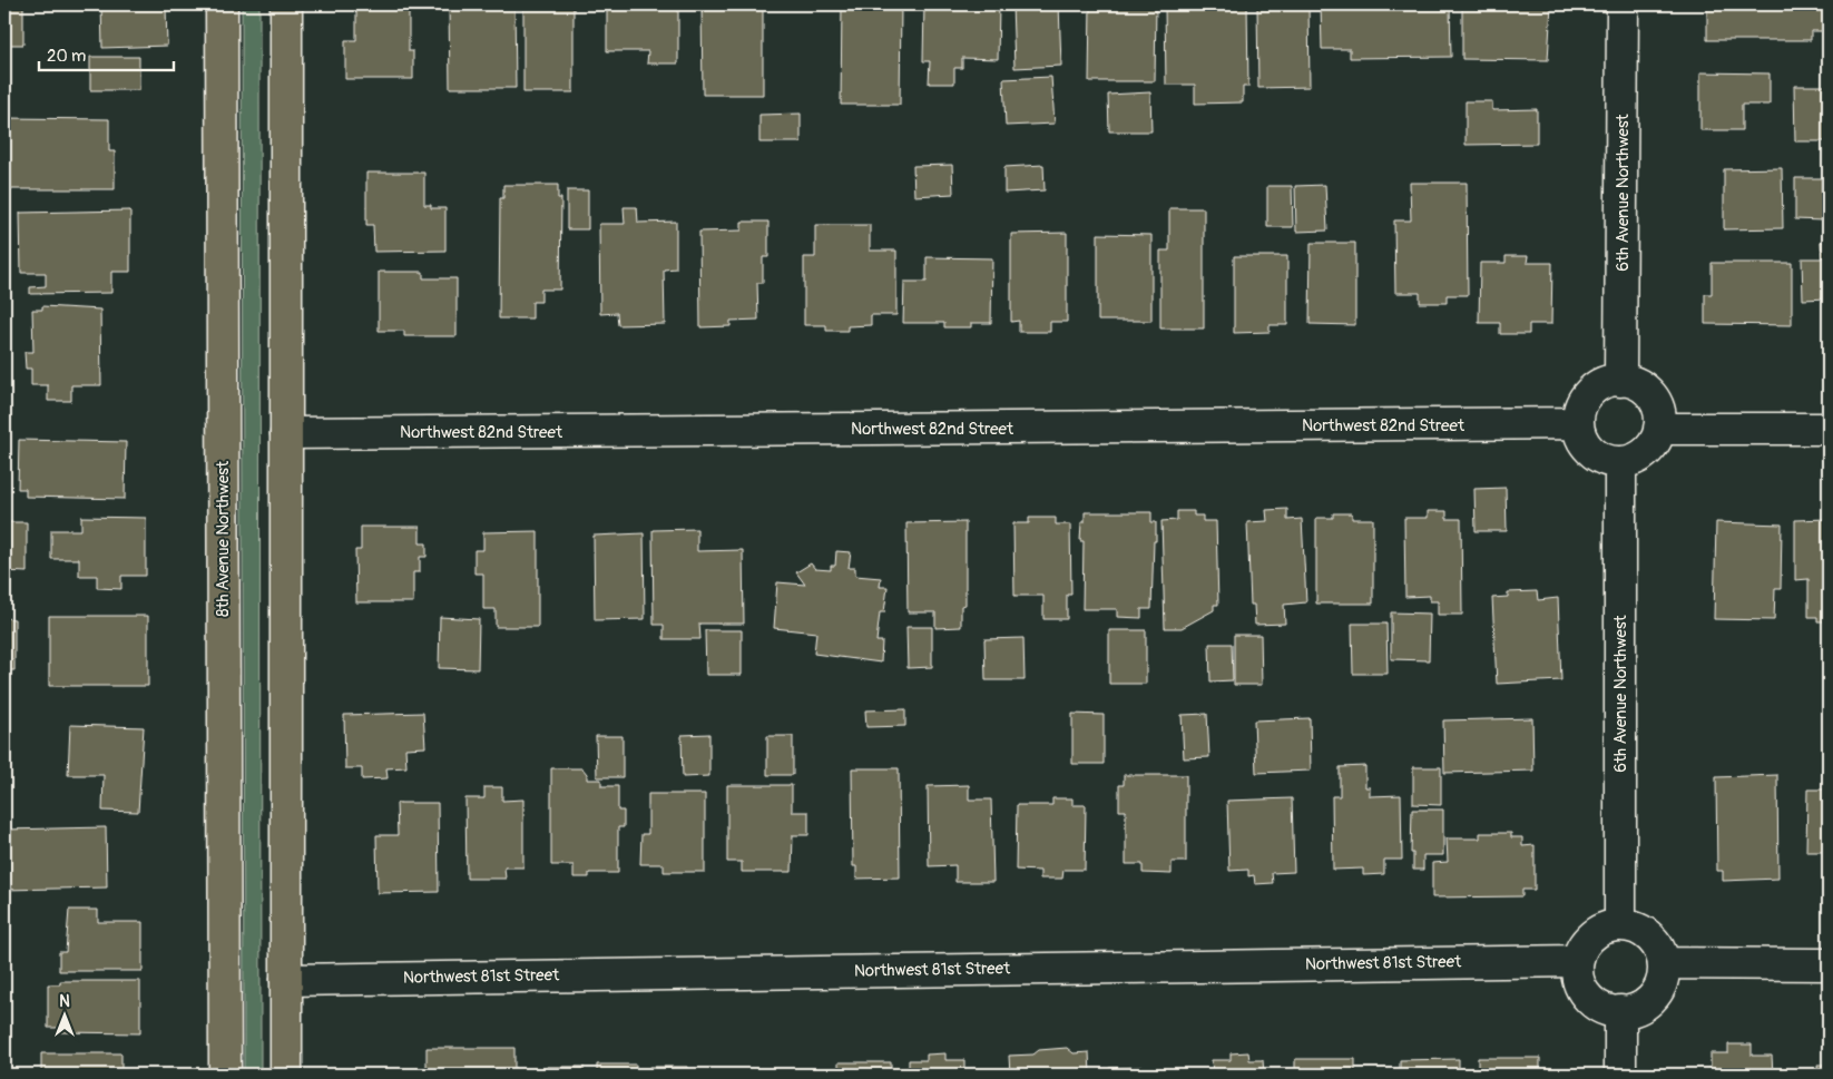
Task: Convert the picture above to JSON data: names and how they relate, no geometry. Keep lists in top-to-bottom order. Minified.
{"streets":{"main road":["8th Avenue Northwest"],"street":["6th Avenue Northwest","Northwest 82nd Street","Northwest 81st Street"]},"crossings":[["6th Avenue Northwest","Northwest 82nd Street"],["6th Avenue Northwest","Northwest 81st Street"]],"scale_bar":"20 m","north":"top"}
